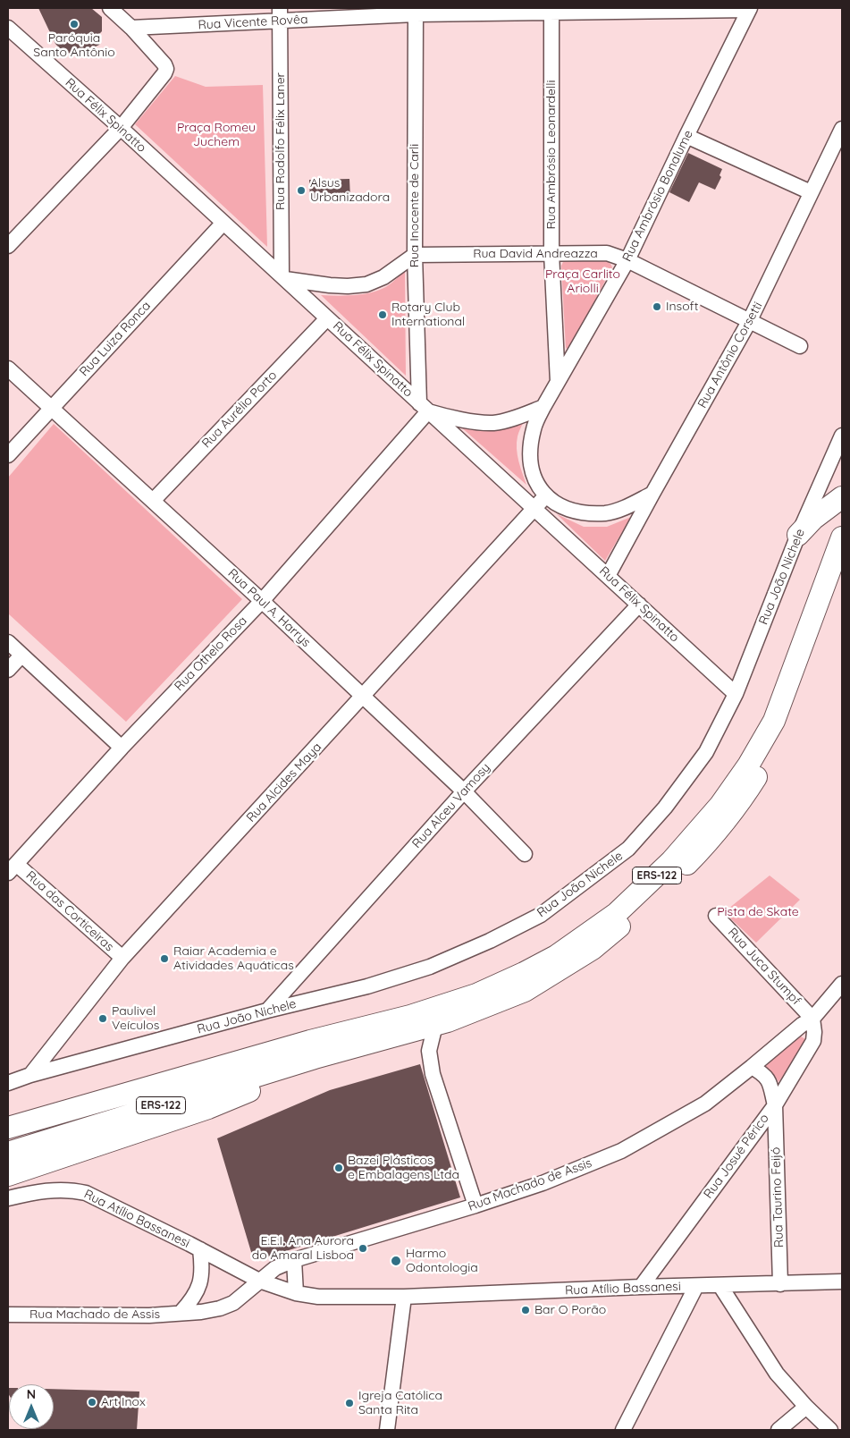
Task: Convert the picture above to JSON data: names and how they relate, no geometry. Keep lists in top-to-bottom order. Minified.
{"streets":{"highway":["ERS-122"],"street":["Rua Vicente Rovêa","Rua Félix Spinatto","Rua Rodolfo Félix Laner","Rua Ambrósio Leonardelli","Rua Ambrósio Bonalume","Rua Inocente de Carli","Rua David Andreazza","Rua Luiza Ronca","Rua Antônio Corsetti","Rua Aurélio Porto","Rua João Nichele","Rua Paul A. Harrys","Rua Othelo Rosa","Rua Alcides Maya","Rua Alceu Vamosy","Rua das Corticeiras","Rua Juca Stumpf","Rua Josué Périco","Rua Machado de Assis","Rua Taurino Feijó","Rua Atílio Bassanesi"]},"crossings":[["Rua Vicente Rovêa","Rua Rodolfo Félix Laner"],["Rua Vicente Rovêa","Rua Ambrósio Leonardelli"],["Rua Vicente Rovêa","Rua Ambrósio Bonalume"],["Rua Vicente Rovêa","Rua Inocente de Carli"],["Rua Félix Spinatto","Rua Rodolfo Félix Laner"],["Rua Félix Spinatto","Rua Inocente de Carli"],["Rua Félix Spinatto","Rua Luiza Ronca"],["Rua Félix Spinatto","Rua Antônio Corsetti"],["Rua Félix Spinatto","Rua Aurélio Porto"],["Rua Félix Spinatto","Rua João Nichele"],["Rua Félix Spinatto","Rua Othelo Rosa"],["Rua Félix Spinatto","Rua Alcides Maya"],["Rua Félix Spinatto","Rua Alceu Vamosy"],["Rua Ambrósio Leonardelli","Rua Ambrósio Bonalume"],["Rua Ambrósio Leonardelli","Rua David Andreazza"],["Rua Ambrósio Bonalume","Rua David Andreazza"],["Rua Ambrósio Bonalume","Rua Antônio Corsetti"],["Rua Ambrósio Bonalume","Rua Alcides Maya"],["Rua Inocente de Carli","Rua David Andreazza"],["Rua Inocente de Carli","Rua Othelo Rosa"],["Rua David Andreazza","Rua Antônio Corsetti"],["Rua Luiza Ronca","Rua Paul A. Harrys"],["Rua Aurélio Porto","Rua Paul A. Harrys"],["Rua João Nichele","Rua Alcides Maya"],["Rua João Nichele","Rua Alceu Vamosy"],["Rua Paul A. Harrys","Rua Othelo Rosa"],["Rua Paul A. Harrys","Rua Alcides Maya"],["Rua Paul A. Harrys","Rua Alceu Vamosy"],["Rua Othelo Rosa","Rua das Corticeiras"],["Rua Alcides Maya","Rua das Corticeiras"],["Rua Juca Stumpf","Rua Josué Périco"],["Rua Juca Stumpf","Rua Machado de Assis"],["Rua Josué Périco","Rua Machado de Assis"],["Rua Josué Périco","Rua Taurino Feijó"],["Rua Josué Périco","Rua Atílio Bassanesi"],["Rua Machado de Assis","Rua Taurino Feijó"],["Rua Machado de Assis","Rua Atílio Bassanesi"],["Rua Taurino Feijó","Rua Atílio Bassanesi"]],"parks":["Praça Romeu Juchem","Praça Carlito Ariolli","Pista de Skate"],"places":["Paróquia Santo Antônio","Alsus Urbanizadora","Insoft","Rotary Club International","Raiar Academia e Atividades Aquáticas","Paulivel Veículos","Bazei Plásticos e Embalagens Ltda","E.E.I. Ana Aurora do Amaral Lisboa","Harmo Odontologia","Bar O Porão","Art Inox","Igreja Católica Santa Rita"],"north":"top"}
